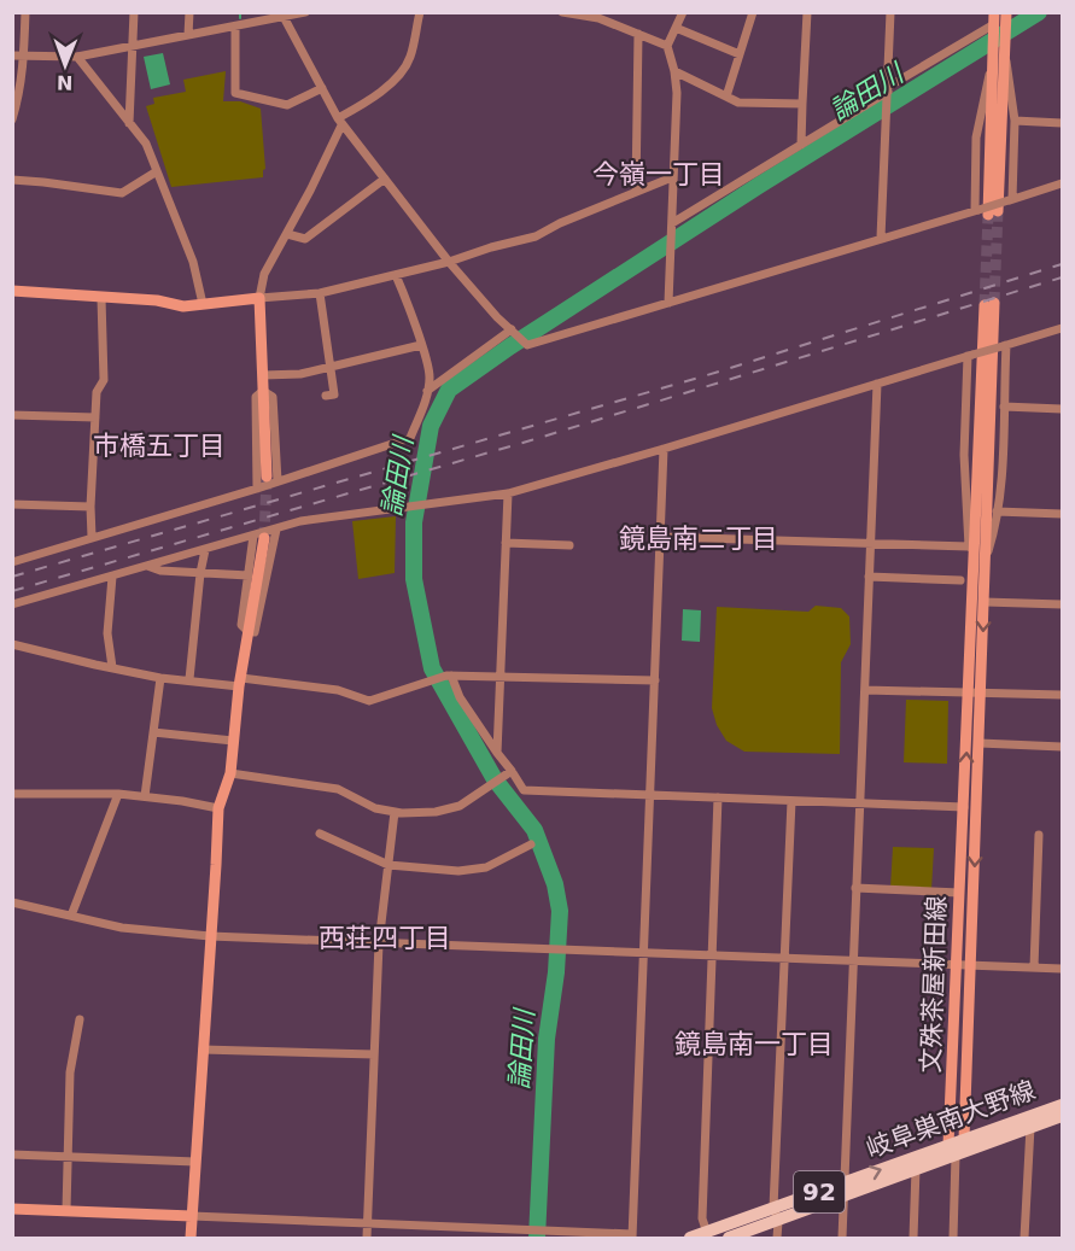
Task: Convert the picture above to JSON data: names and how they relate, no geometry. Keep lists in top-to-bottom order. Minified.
{"streets":{"main road":["文殊茶屋新田線","岐阜巣南大野線","92"]},"crossings":[["文殊茶屋新田線","岐阜巣南大野線"]],"districts":["今嶺一丁目","市橋五丁目","鏡島南二丁目","西荘四丁目","鏡島南一丁目"],"water":["論田川"],"north":"bottom"}
